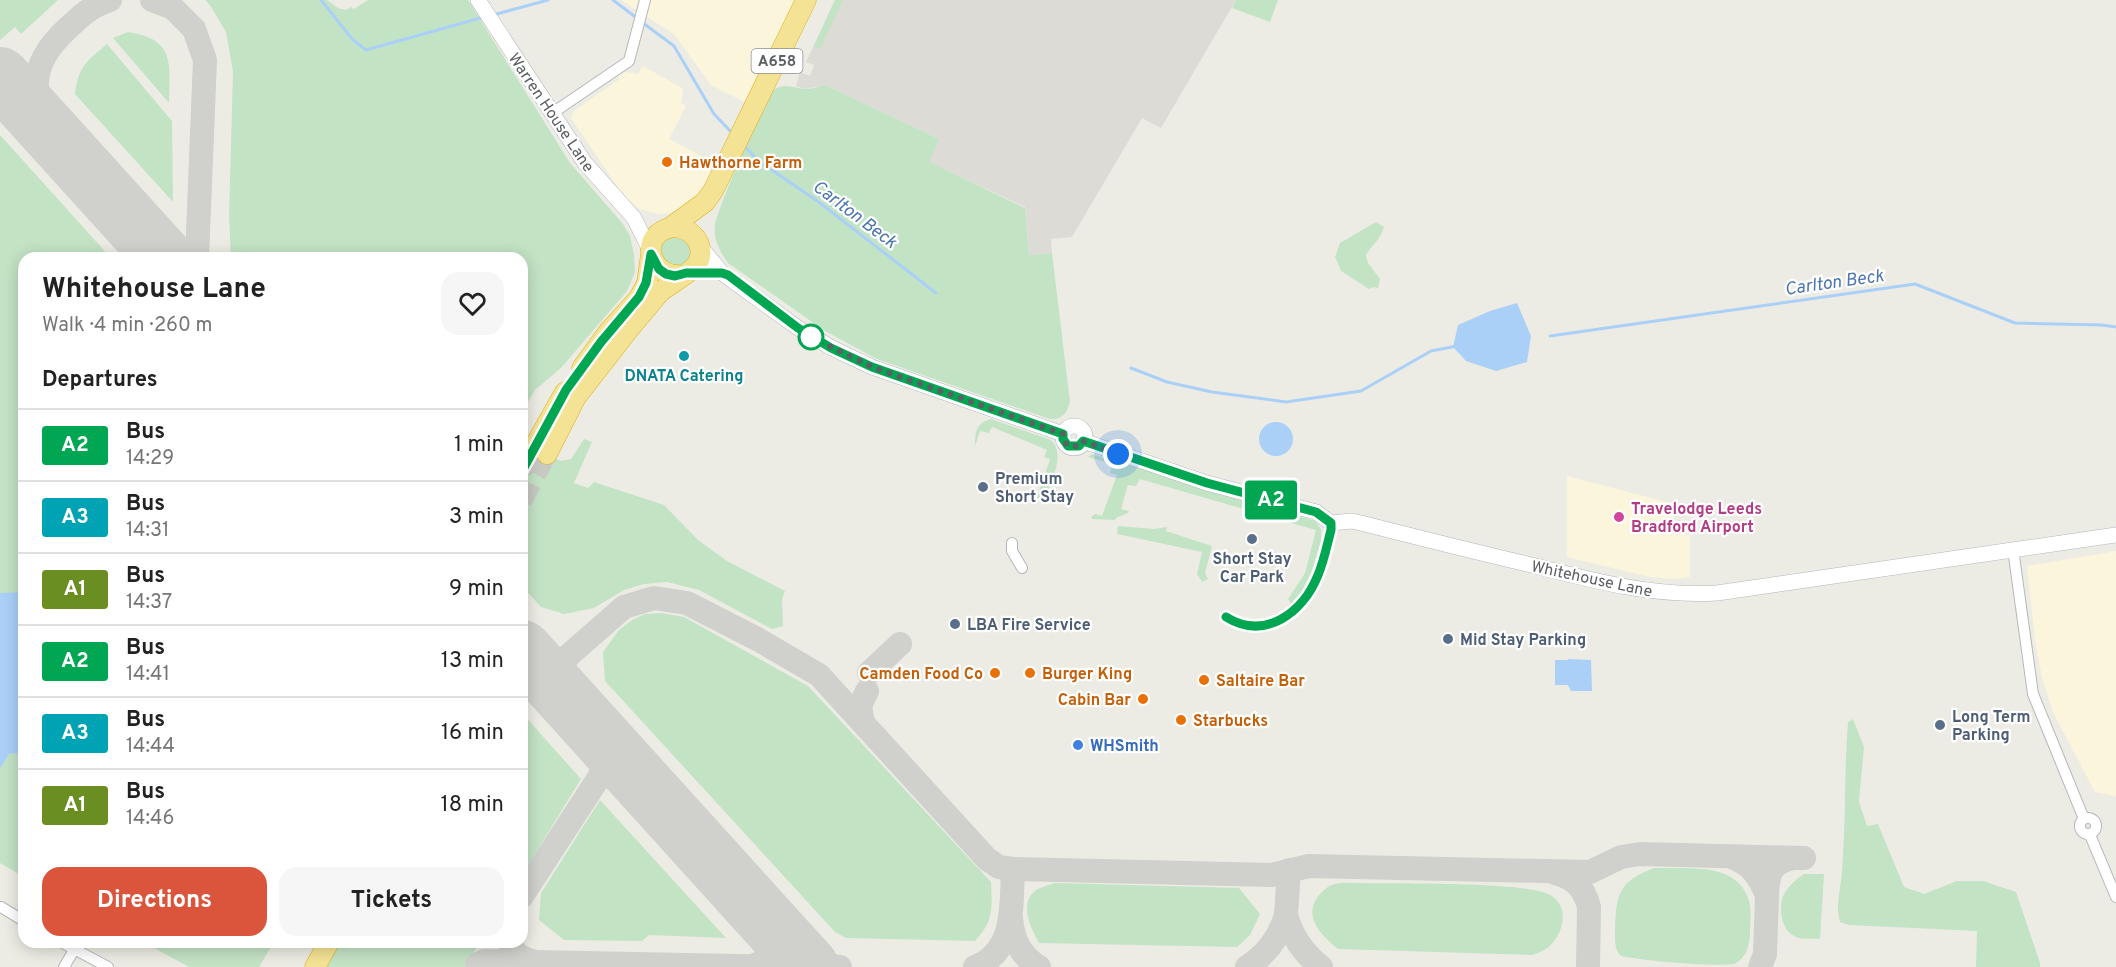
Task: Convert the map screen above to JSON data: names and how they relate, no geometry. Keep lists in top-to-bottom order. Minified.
{"streets":{"highway":["A658"],"street":["Warren House Lane","Whitehouse Lane"]},"crossings":[["A658","Warren House Lane"]],"water":["Carlton Beck"],"places":["Hawthorne Farm","DNATA Catering","Premium Short Stay","Travelodge Leeds Bradford Airport","Short Stay Car Park","LBA Fire Service","Mid Stay Parking","Camden Food Co","Burger King","Saltaire Bar","Cabin Bar","Starbucks","Long Term Parking","WHSmith"],"lines":["bus line A2"],"page":{"on_map":"A2","heading":[["Whitehouse Lane","Walk · 4 min · 260 m"],"Departures"],"list":[{"mark":"A2","name":"Bus","note":"14:29","value":"1 min"},{"mark":"A3","name":"Bus","note":"14:31","value":"3 min"},{"mark":"A1","name":"Bus","note":"14:37","value":"9 min"},{"mark":"A2","name":"Bus","note":"14:41","value":"13 min"},{"mark":"A3","name":"Bus","note":"14:44","value":"16 min"},{"mark":"A1","name":"Bus","note":"14:46","value":"18 min"}],"buttons":["Directions","Tickets"]}}
